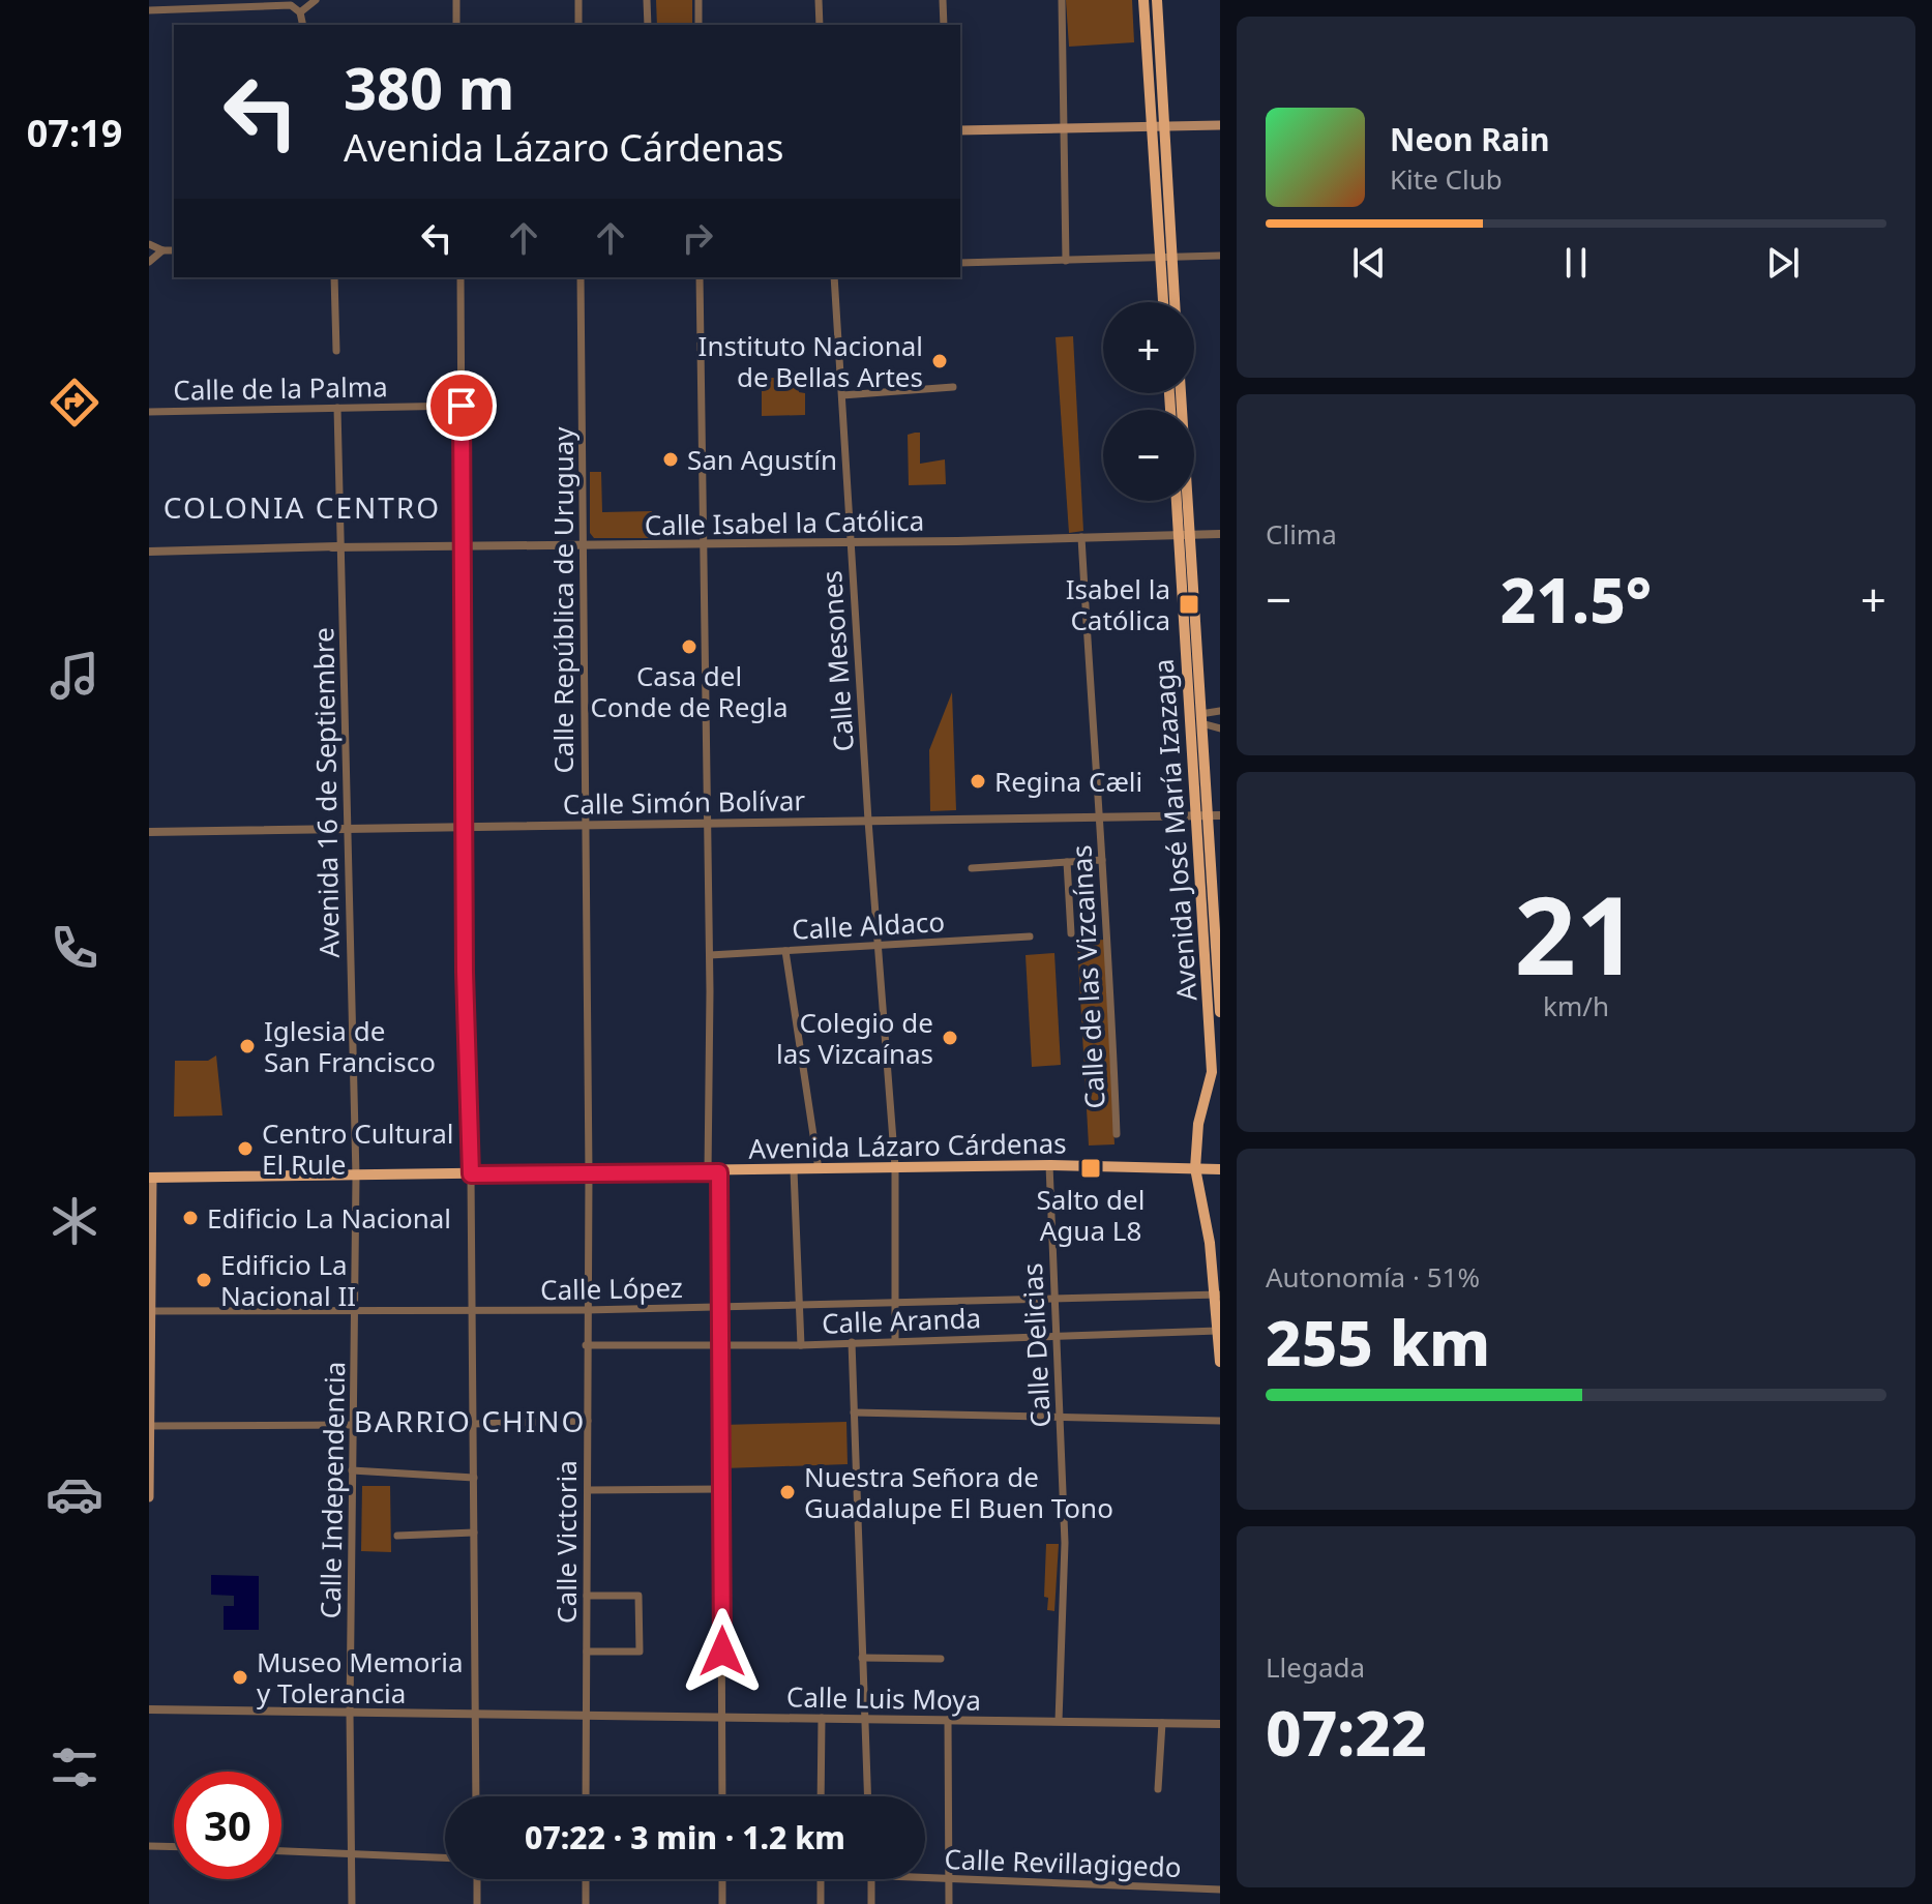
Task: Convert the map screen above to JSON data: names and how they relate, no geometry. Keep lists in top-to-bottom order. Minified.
{"streets":{"main road":["Avenida José María Izazaga","Avenida Lázaro Cárdenas"],"street":["Calle de la Palma","Calle Isabel la Católica","Calle República de Uruguay","Calle Mesones","Avenida 16 de Septiembre","Calle Simón Bolívar","Calle Aldaco","Calle de las Vizcaínas","Calle López","Calle Aranda","Calle Delicias","Calle Independencia","Calle Victoria","Calle Luis Moya","Calle Revillagigedo"]},"crossings":[["Calle de la Palma","Avenida 16 de Septiembre"],["Calle Isabel la Católica","Calle República de Uruguay"],["Calle Isabel la Católica","Calle Mesones"],["Calle Isabel la Católica","Avenida 16 de Septiembre"],["Calle Isabel la Católica","Avenida José María Izazaga"],["Calle Isabel la Católica","Calle de las Vizcaínas"],["Calle República de Uruguay","Calle Simón Bolívar"],["Calle República de Uruguay","Avenida Lázaro Cárdenas"],["Calle República de Uruguay","Calle Victoria"],["Calle Mesones","Calle Simón Bolívar"],["Calle Mesones","Calle Aldaco"],["Avenida 16 de Septiembre","Calle Simón Bolívar"],["Avenida 16 de Septiembre","Avenida Lázaro Cárdenas"],["Avenida 16 de Septiembre","Calle Independencia"],["Calle Simón Bolívar","Avenida José María Izazaga"],["Calle Simón Bolívar","Calle de las Vizcaínas"],["Avenida José María Izazaga","Avenida Lázaro Cárdenas"],["Avenida José María Izazaga","Calle López"],["Avenida José María Izazaga","Calle Aranda"],["Avenida Lázaro Cárdenas","Calle Delicias"],["Avenida Lázaro Cárdenas","Calle Independencia"],["Avenida Lázaro Cárdenas","Calle Victoria"],["Calle López","Calle Delicias"],["Calle López","Calle Independencia"],["Calle López","Calle Victoria"],["Calle Aranda","Calle Delicias"],["Calle Aranda","Calle Victoria"],["Calle Delicias","Calle Luis Moya"],["Calle Independencia","Calle Luis Moya"],["Calle Victoria","Calle Luis Moya"]],"districts":["COLONIA CENTRO","BARRIO CHINO"],"places":{"other":["Instituto Nacional de Bellas Artes","San Agustín","Casa del Conde de Regla","Regina Cæli","Colegio de las Vizcaínas","Iglesia de San Francisco","Centro Cultural El Rule","Edificio La Nacional","Edificio La Nacional II","Nuestra Señora de Guadalupe El Buen Tono","Museo Memoria y Tolerancia"],"transit":["Isabel la Católica","Salto del Agua L8"]},"page":{"tabs":"07:19","turn":["380 m","Avenida Lázaro Cárdenas"],"song":["Neon Rain","Kite Club"],"map_buttons":["+","−"],"tile":["Clima",["21","km/h"],["Autonomía · 51%","255 km"],["Llegada","07:22"]],"heat":["−","21.5°","+"],"limit":"30","trip":"07:22 · 3 min · 1.2 km"}}
